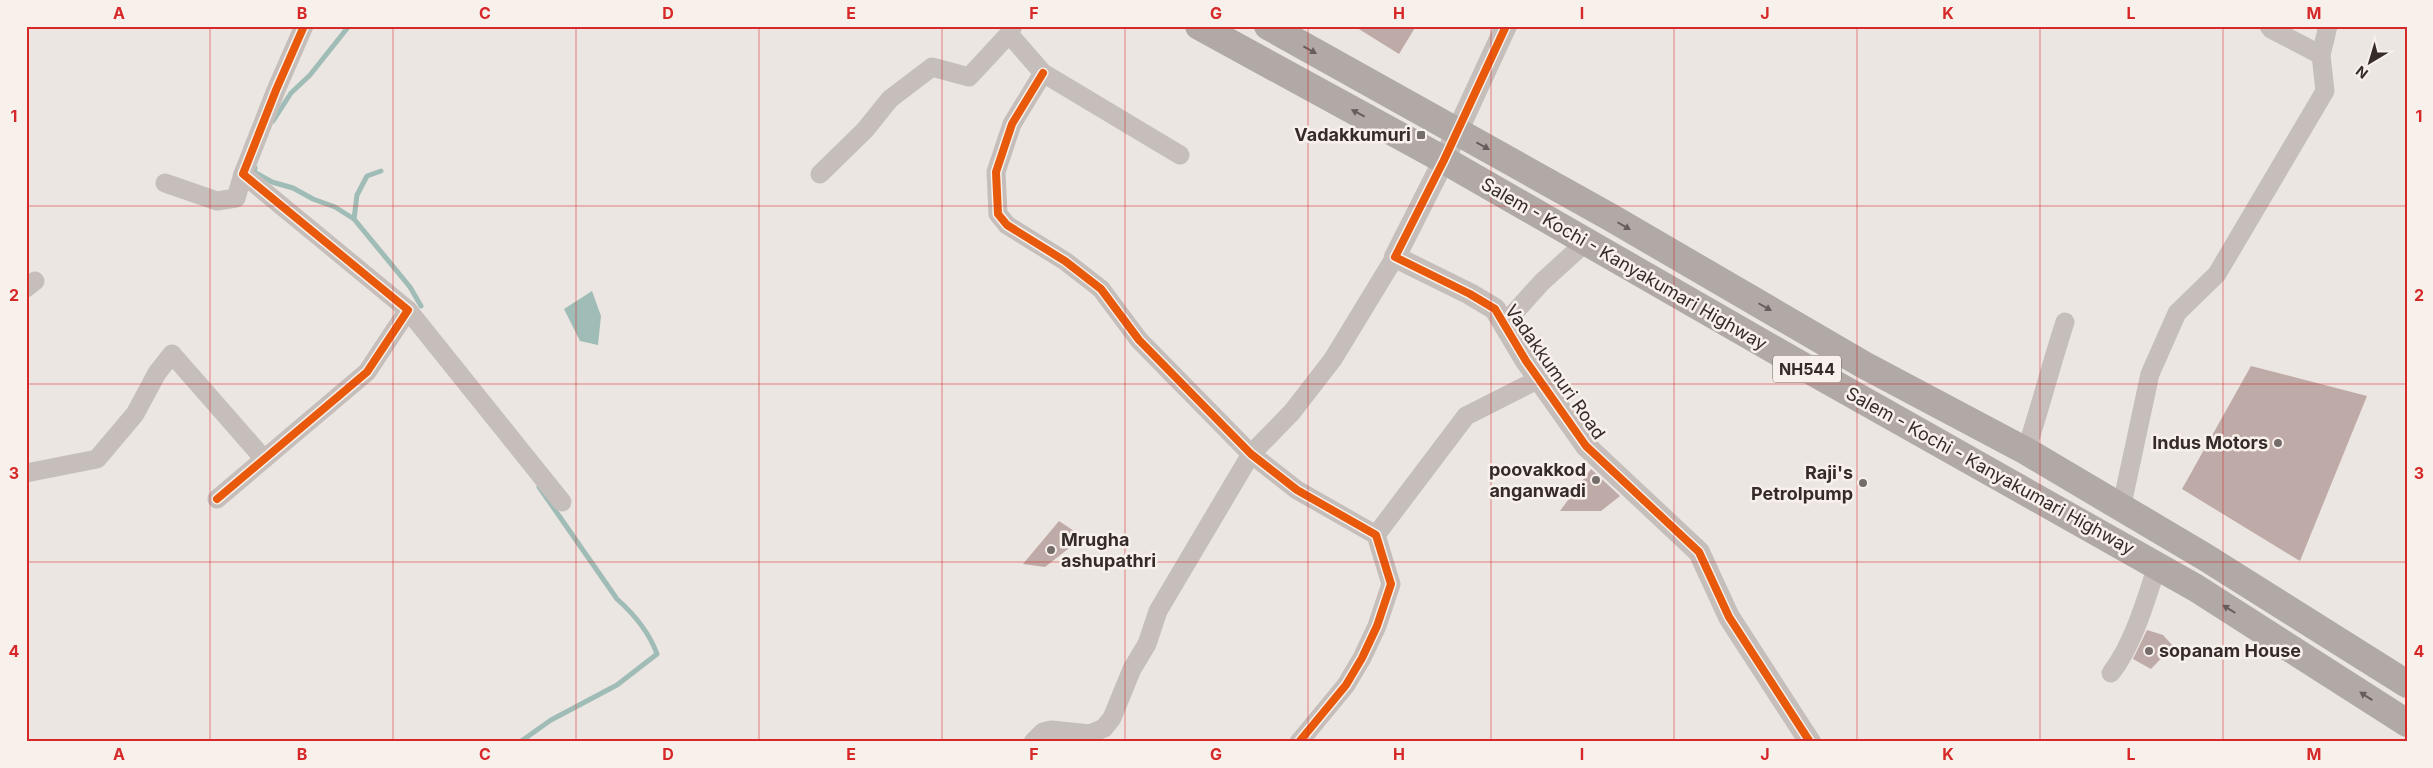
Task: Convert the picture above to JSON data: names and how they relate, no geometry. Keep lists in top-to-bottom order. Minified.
{"streets":{"highway":["Salem - Kochi - Kanyakumari Highway","NH544"],"street":["Vadakkumuri Road"]},"places":{"transit":["Vadakkumuri"],"other":["Indus Motors","poovakkod anganwadi","Raji's Petrolpump","Mrugha ashupathri","sopanam House"]},"north":"bottom left","grid":{"columns":["A","B","C","D","E","F","G","H","I","J","K","L","M"],"rows":["1","2","3","4"]}}
